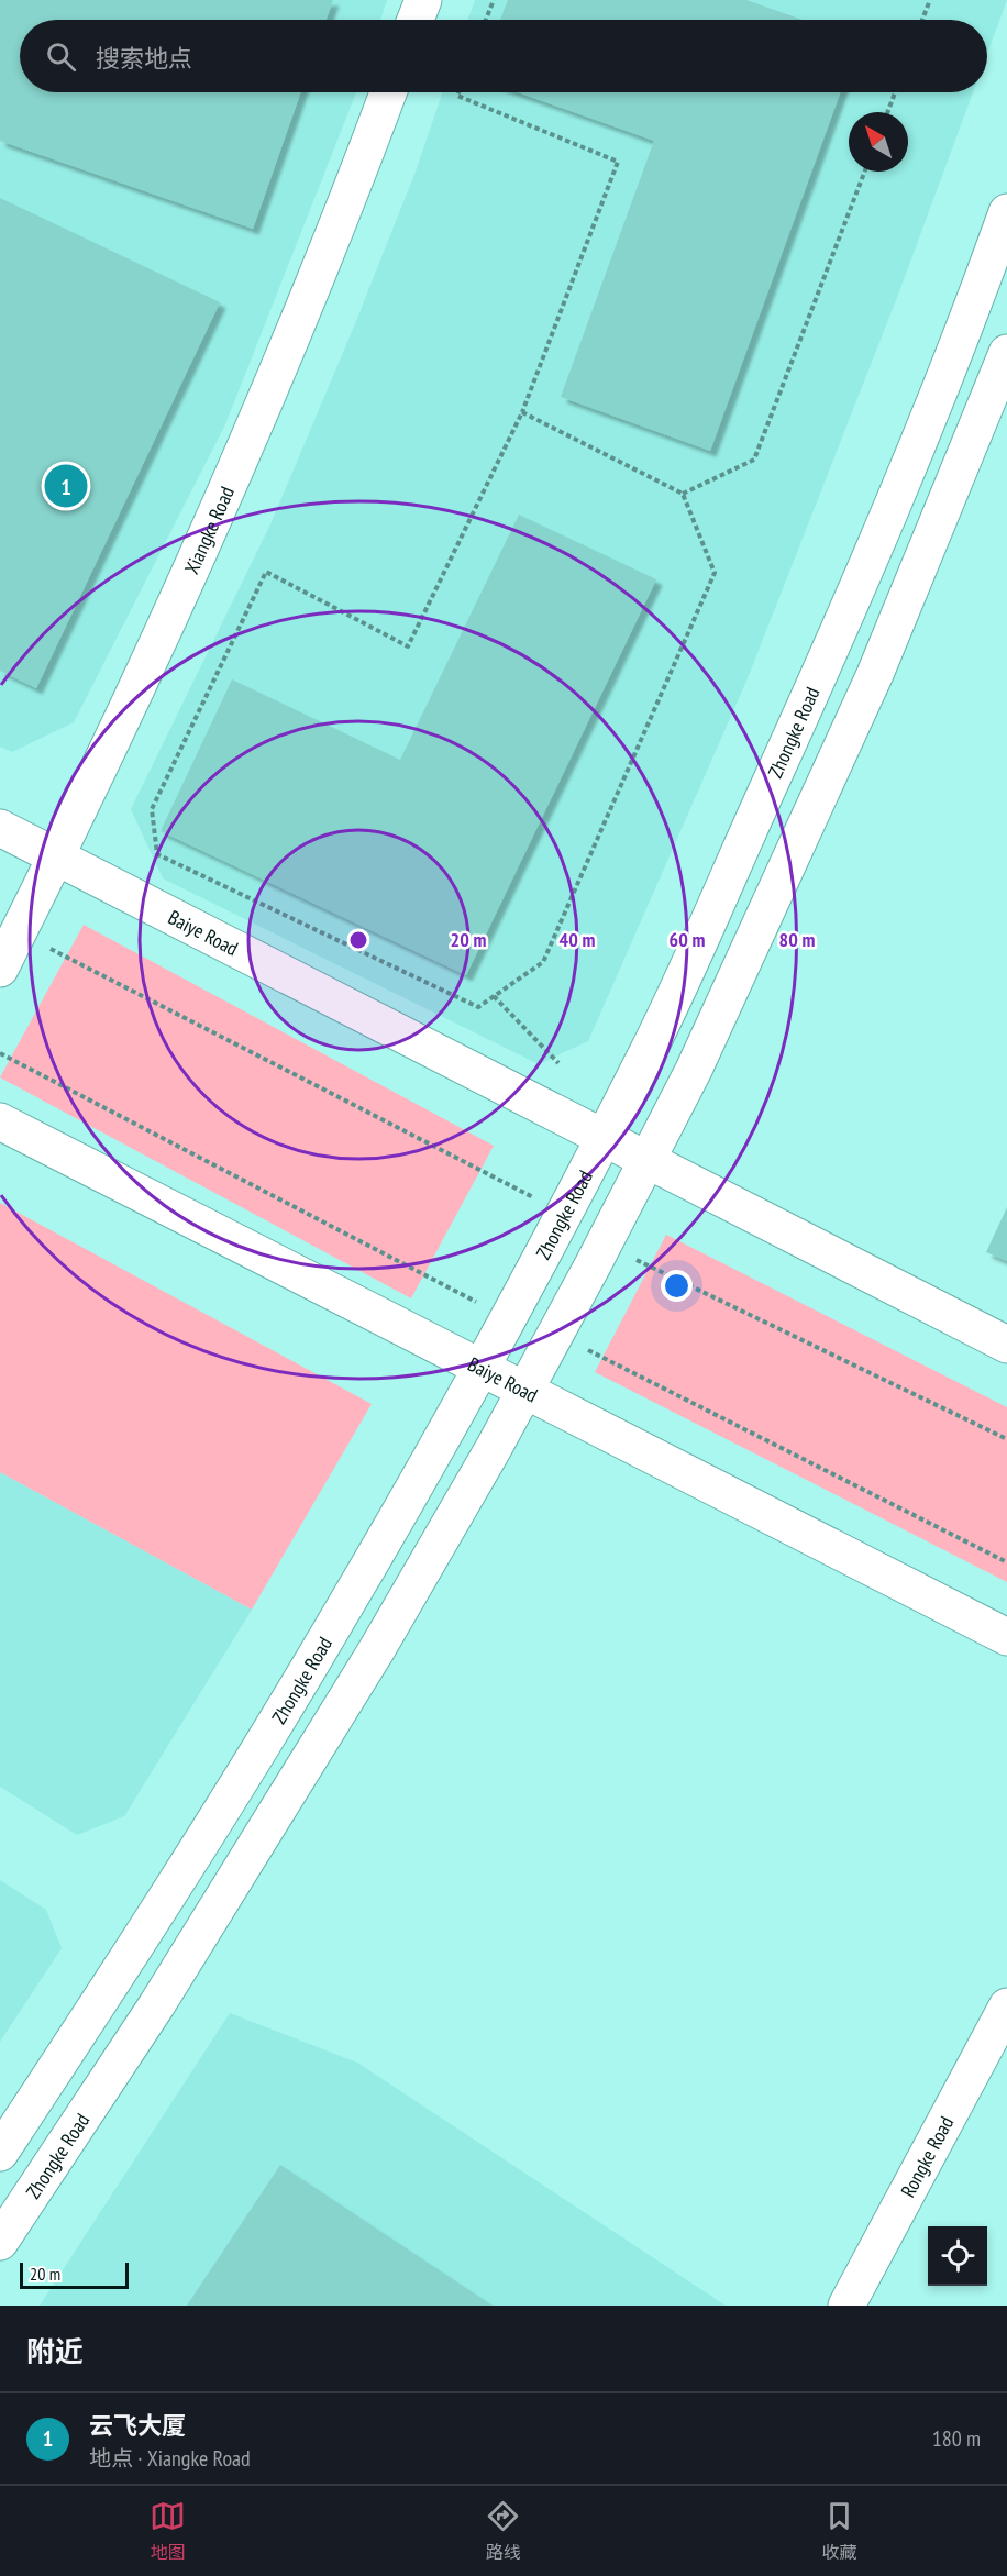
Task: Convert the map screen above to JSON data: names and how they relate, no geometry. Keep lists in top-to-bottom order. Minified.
{"streets":{"street":["Xiangke Road","Zhongke Road","Baiye Road","Rongke Road"]},"crossings":[["Xiangke Road","Baiye Road"],["Zhongke Road","Baiye Road"]],"scale_bar":"20 m","north":"top left","page":{"search":"搜索地点","pins":"1","scale":"20 m","heading":"附近","list":[{"mark":"1","name":"云飞大厦","note":"地点 · Xiangke Road","value":"180 m"}],"nav":["地图","路线","收藏"]},"rings":["20 m","40 m","60 m","80 m"]}
